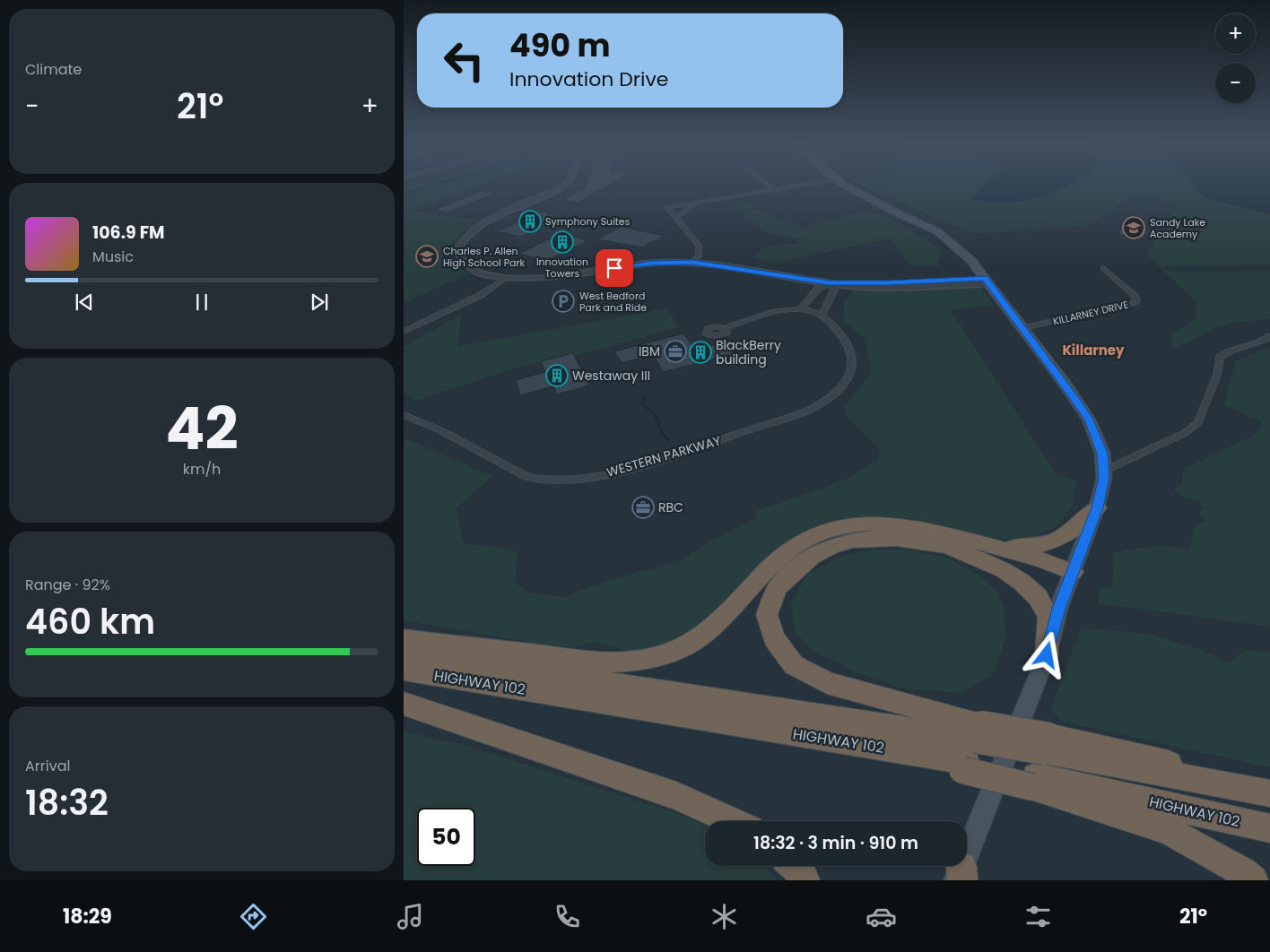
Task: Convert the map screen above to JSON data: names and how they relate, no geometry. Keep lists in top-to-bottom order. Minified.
{"streets":{"highway":["HIGHWAY 102"],"street":["KILLARNEY DRIVE","WESTERN PARKWAY"]},"districts":["Killarney"],"places":{"building":["Symphony Suites","Innovation Towers","BlackBerry building","Westaway III"],"school or university":["Sandy Lake Academy","Charles P. Allen High School Park"],"parking":["West Bedford Park and Ride"],"office":["IBM","RBC"]},"page":{"tile":["Climate",["42","km/h"],["Range · 92%","460 km"],["Arrival","18:32"]],"map_buttons":["+","−"],"turn":["490 m","Innovation Drive"],"heat":["−","21°","+"],"song":["106.9 FM","Music"],"limit":"50","trip":"18:32 · 3 min · 910 m","tabs":["18:29","21°"]}}
